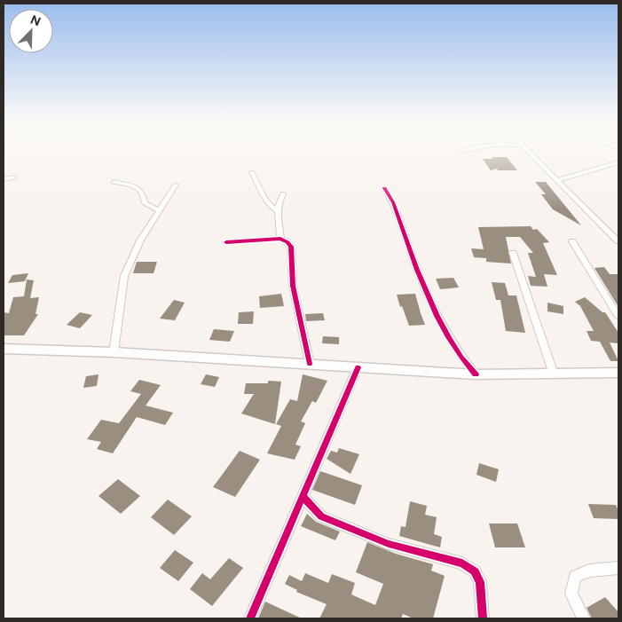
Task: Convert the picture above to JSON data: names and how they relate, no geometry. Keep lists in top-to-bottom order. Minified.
{"north":"top right"}
